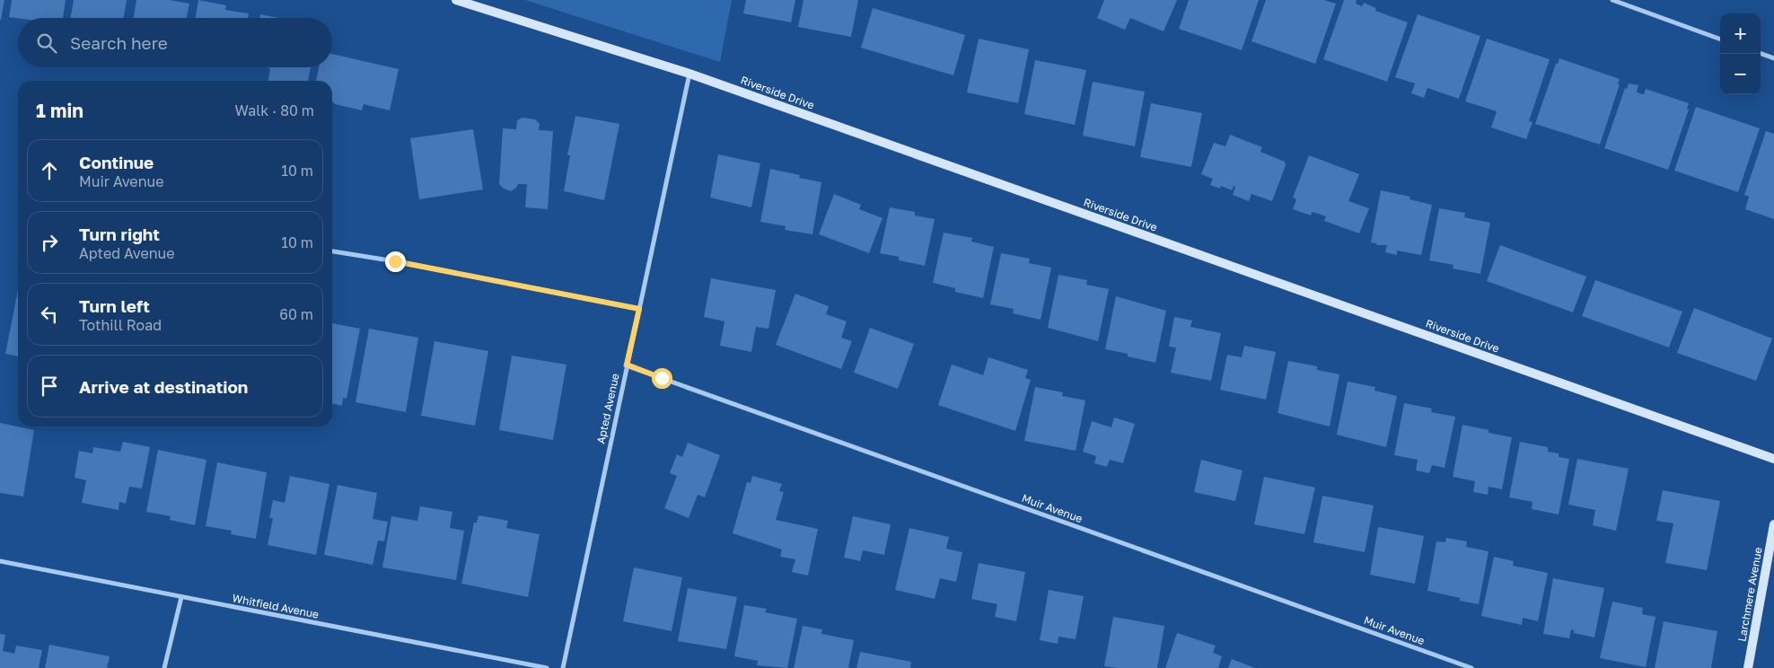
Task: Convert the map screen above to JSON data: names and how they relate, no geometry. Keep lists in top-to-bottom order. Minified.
{"streets":{"street":["Riverside Drive","Apted Avenue","Muir Avenue","Larchmere Avenue","Whitfield Avenue"]},"crossings":[["Riverside Drive","Apted Avenue"],["Apted Avenue","Muir Avenue"]],"page":{"map_buttons":["+","−"],"search":"Search here","heading":["1 min","Walk · 80 m"],"list":[["Continue","Muir Avenue","10 m"],["Turn right","Apted Avenue","10 m"],["Turn left","Tothill Road","60 m"],"Arrive at destination"]}}
